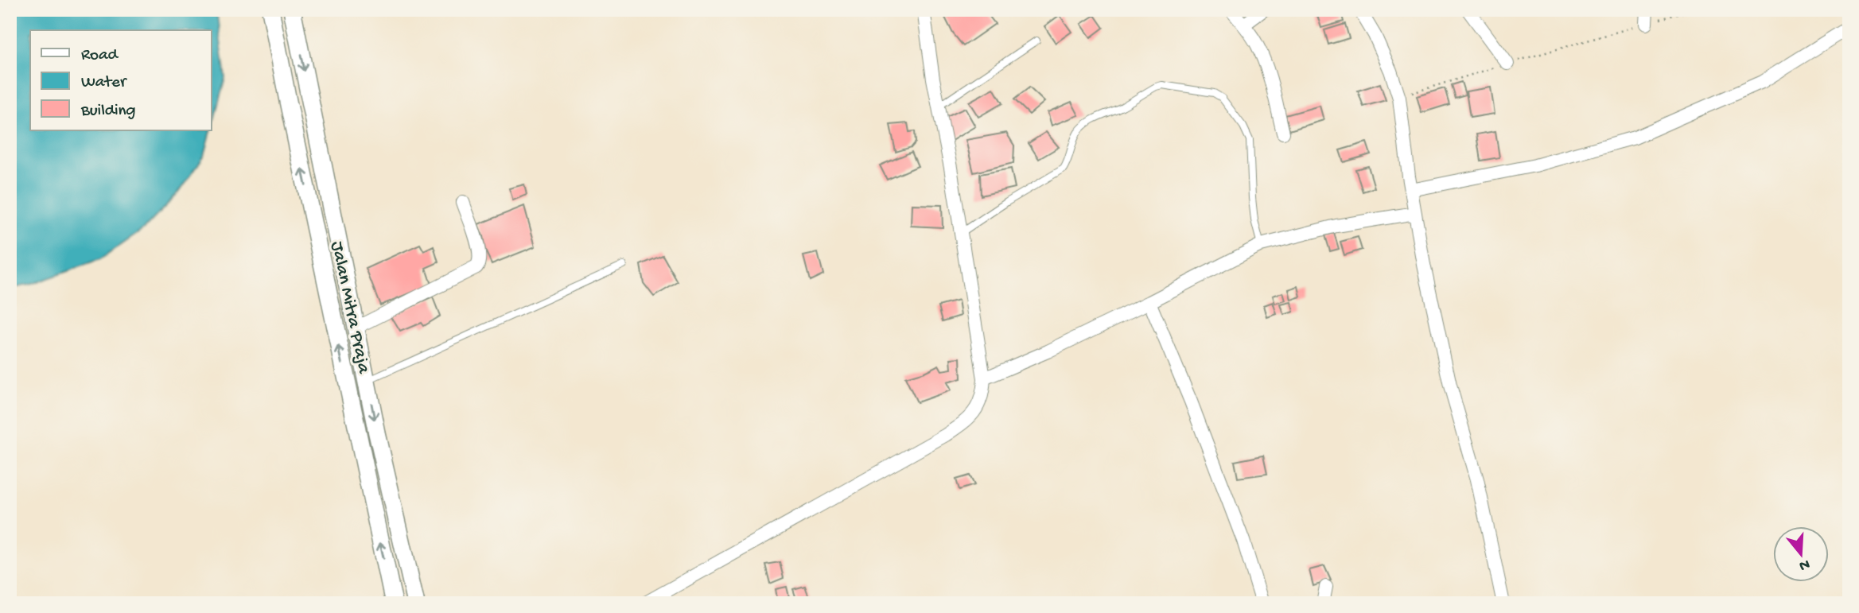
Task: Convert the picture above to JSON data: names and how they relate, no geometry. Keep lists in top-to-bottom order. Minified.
{"streets":{"street":["Jalan Mitra Praja"]},"legend":["Road","Water","Building"],"north":"bottom"}
